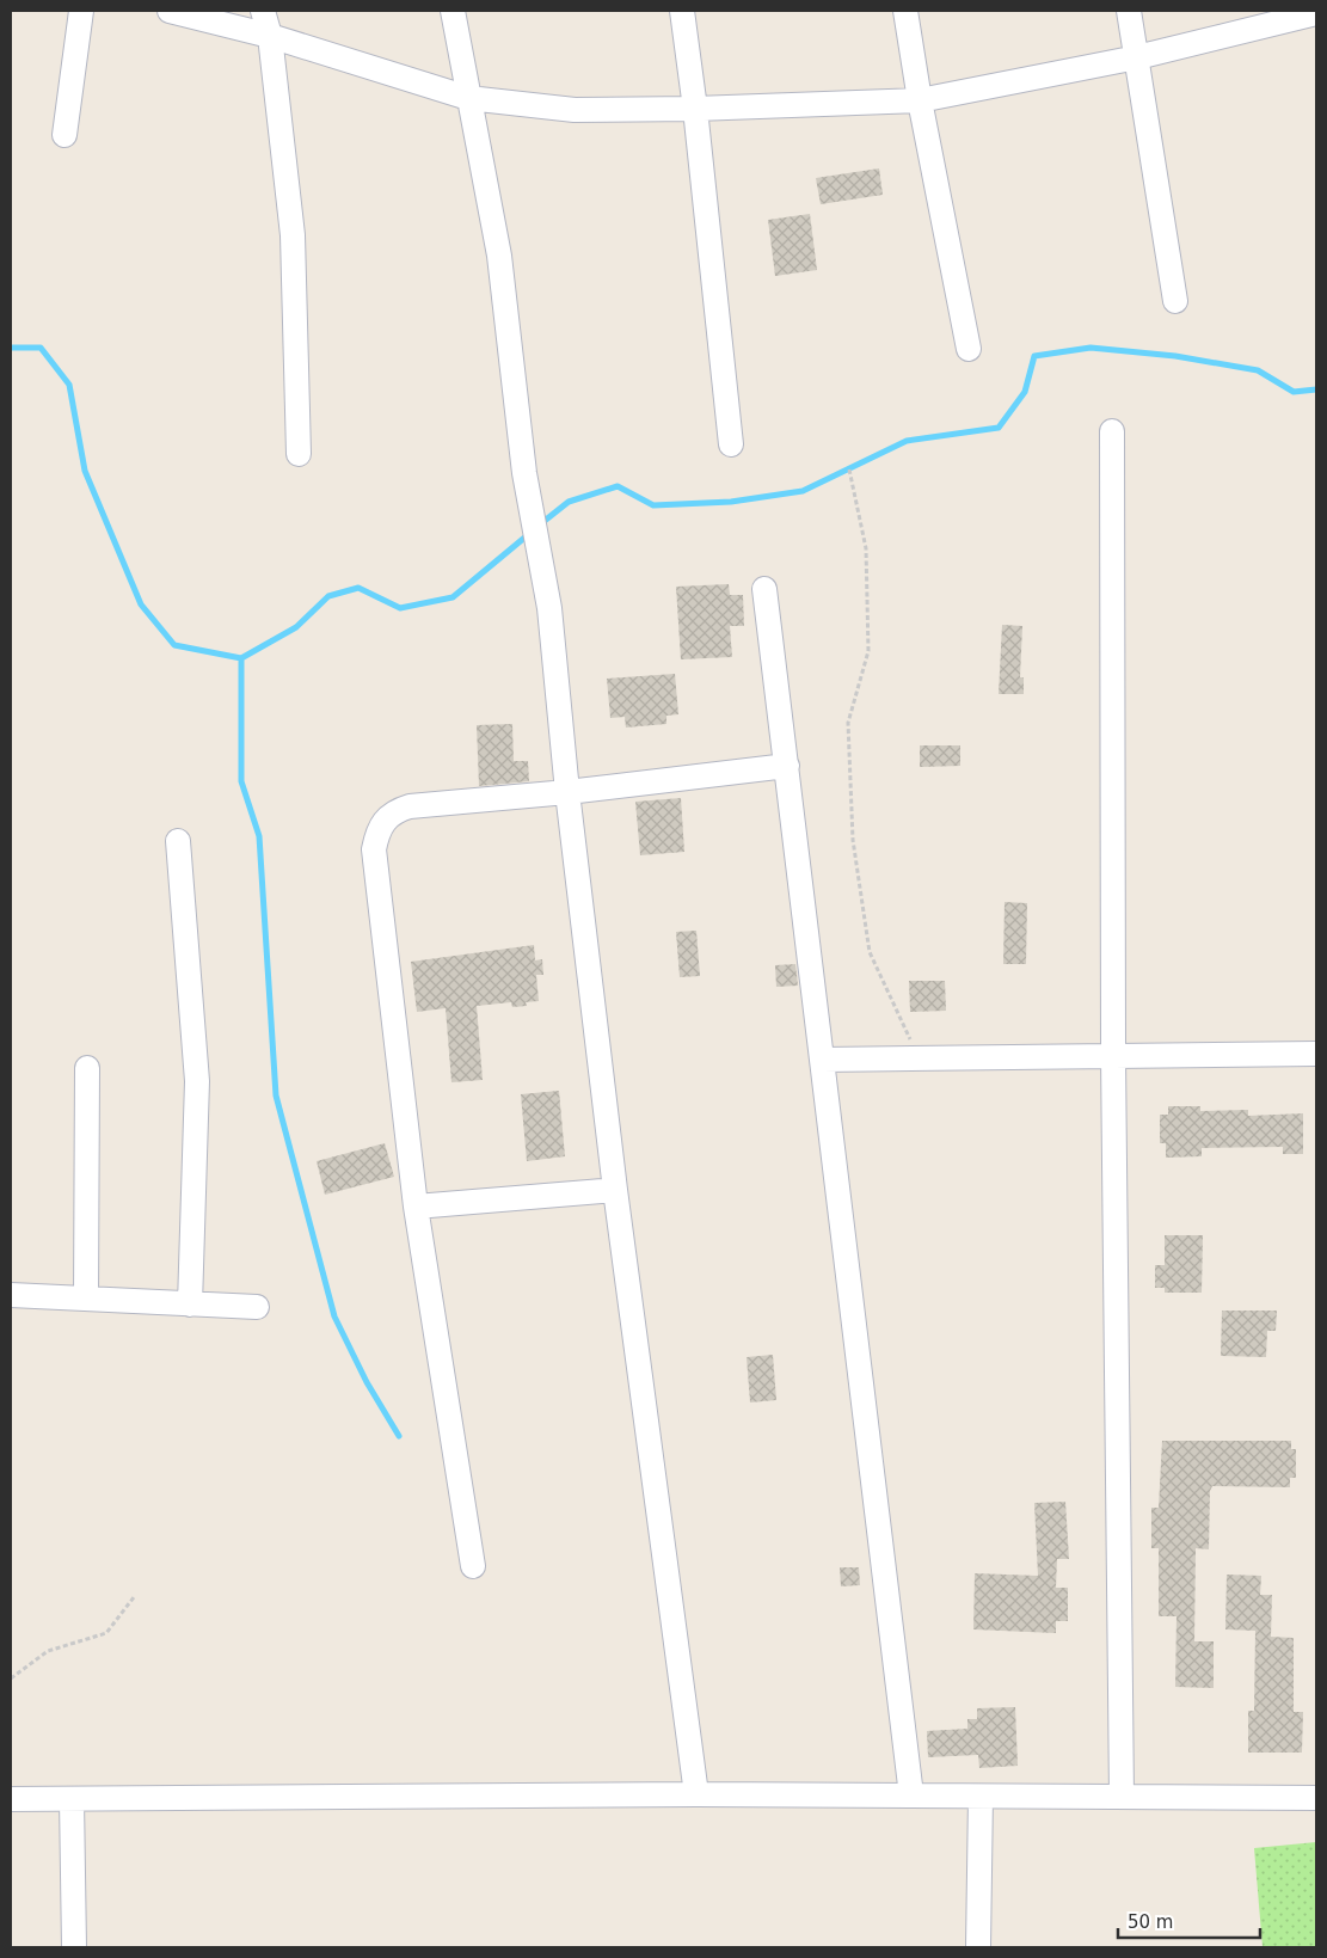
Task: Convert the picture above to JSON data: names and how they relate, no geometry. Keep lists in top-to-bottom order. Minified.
{"scale_bar":"50 m"}
